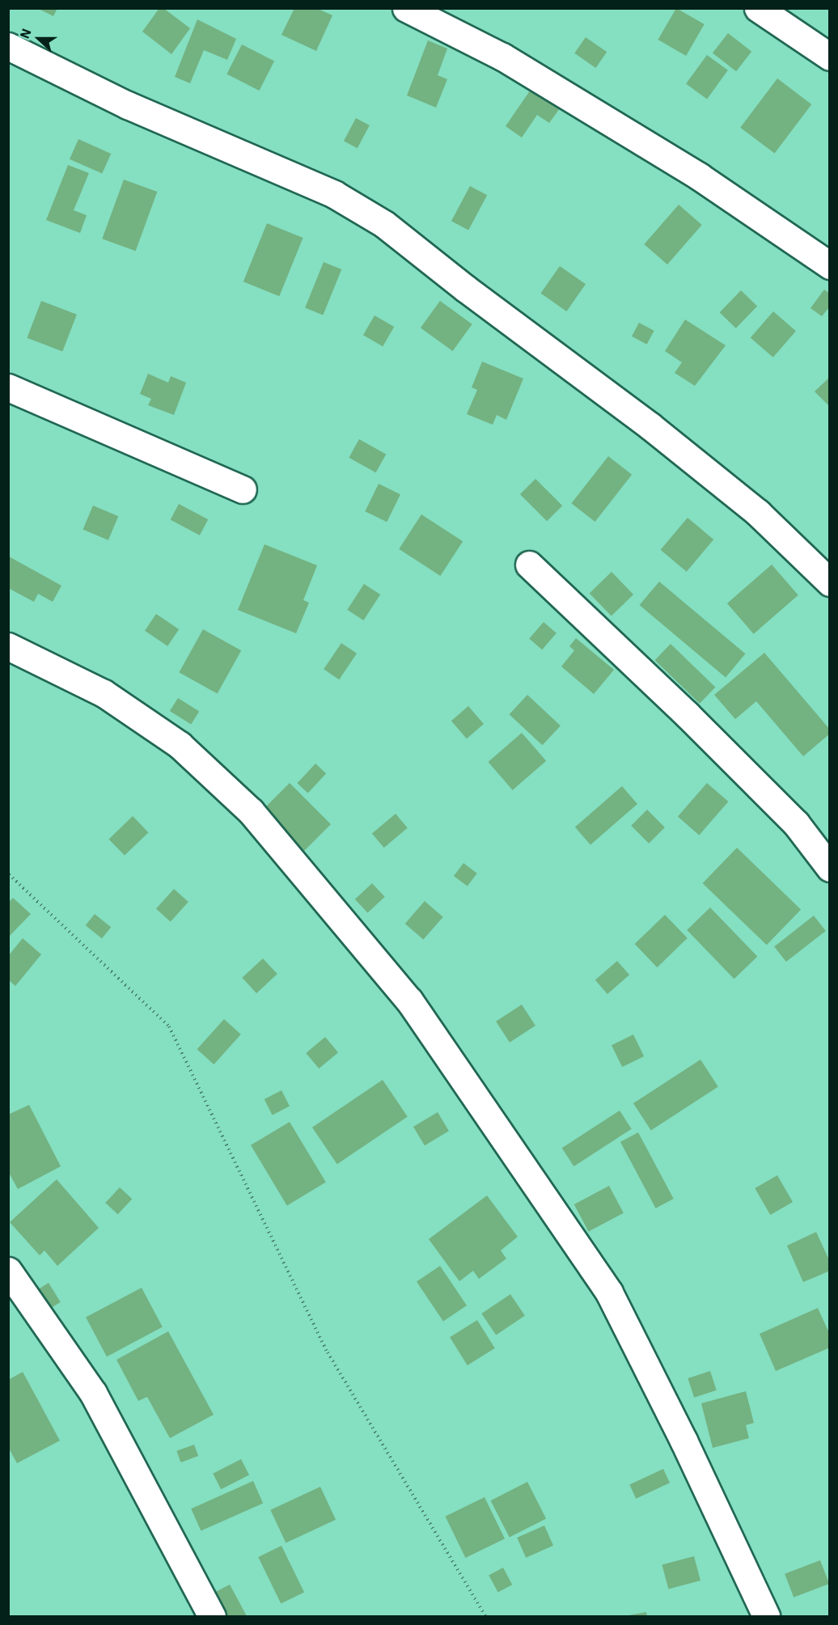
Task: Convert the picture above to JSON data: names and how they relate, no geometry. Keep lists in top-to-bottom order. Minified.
{"north":"left"}
